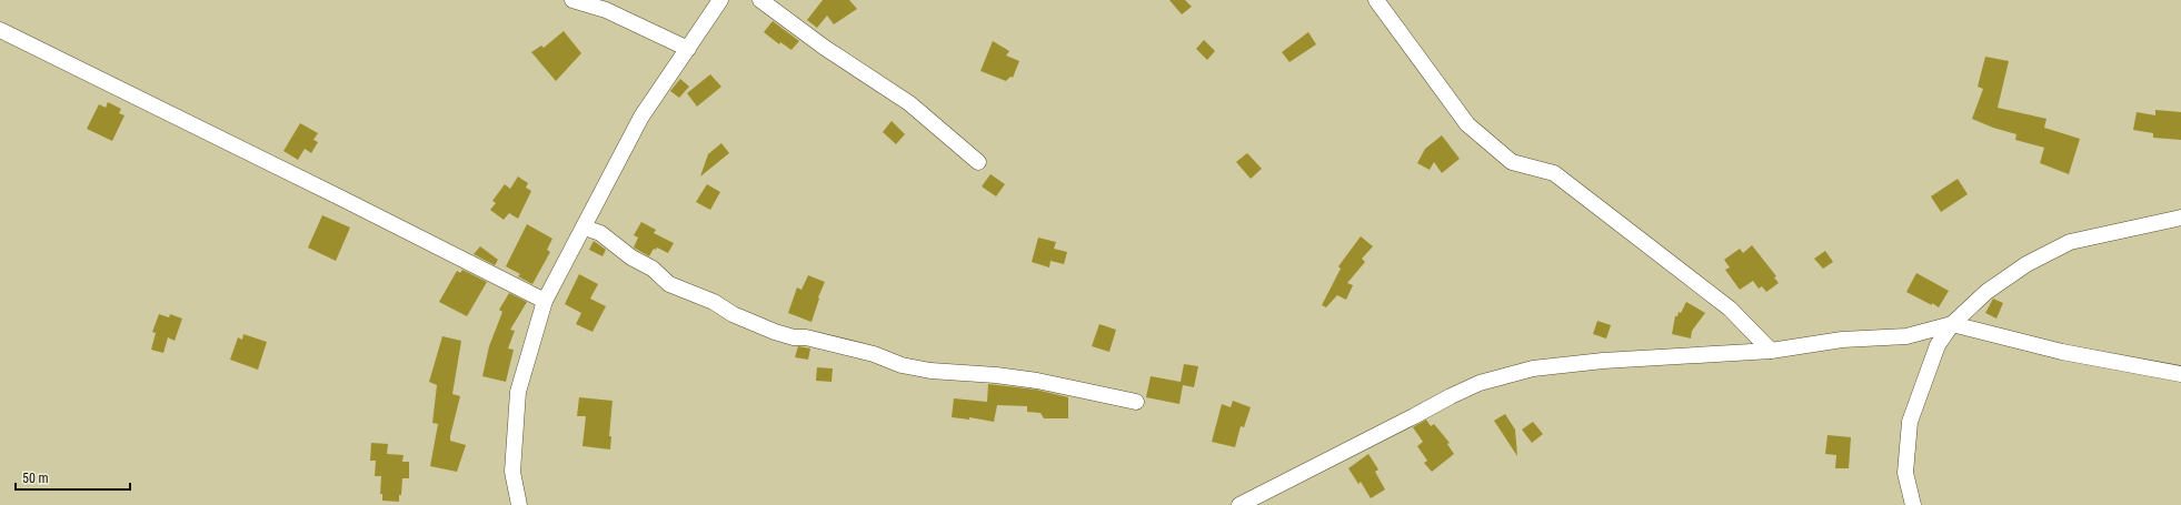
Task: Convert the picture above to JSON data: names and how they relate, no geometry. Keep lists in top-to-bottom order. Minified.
{"scale_bar":"50 m"}
